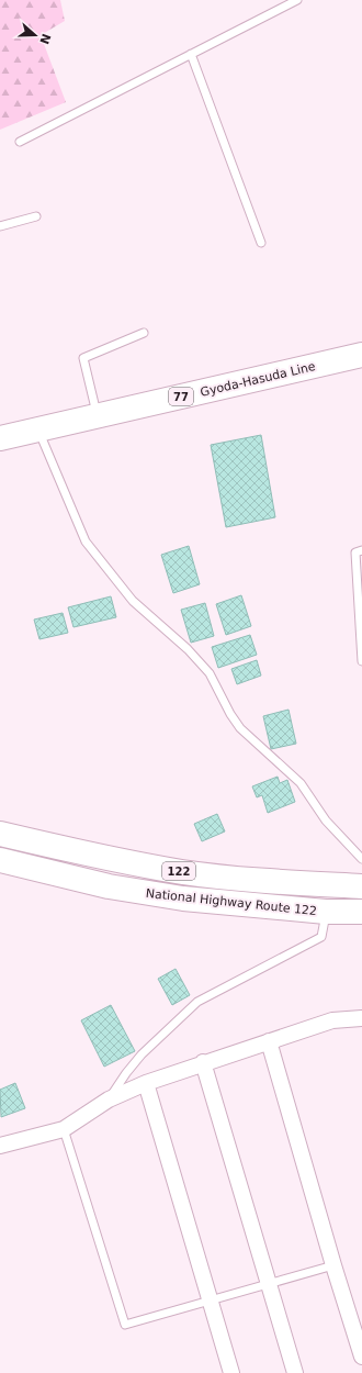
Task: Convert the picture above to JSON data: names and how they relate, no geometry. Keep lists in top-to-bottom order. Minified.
{"streets":{"main road":["Gyoda-Hasuda Line","77","122","National Highway Route 122"]},"north":"right"}
